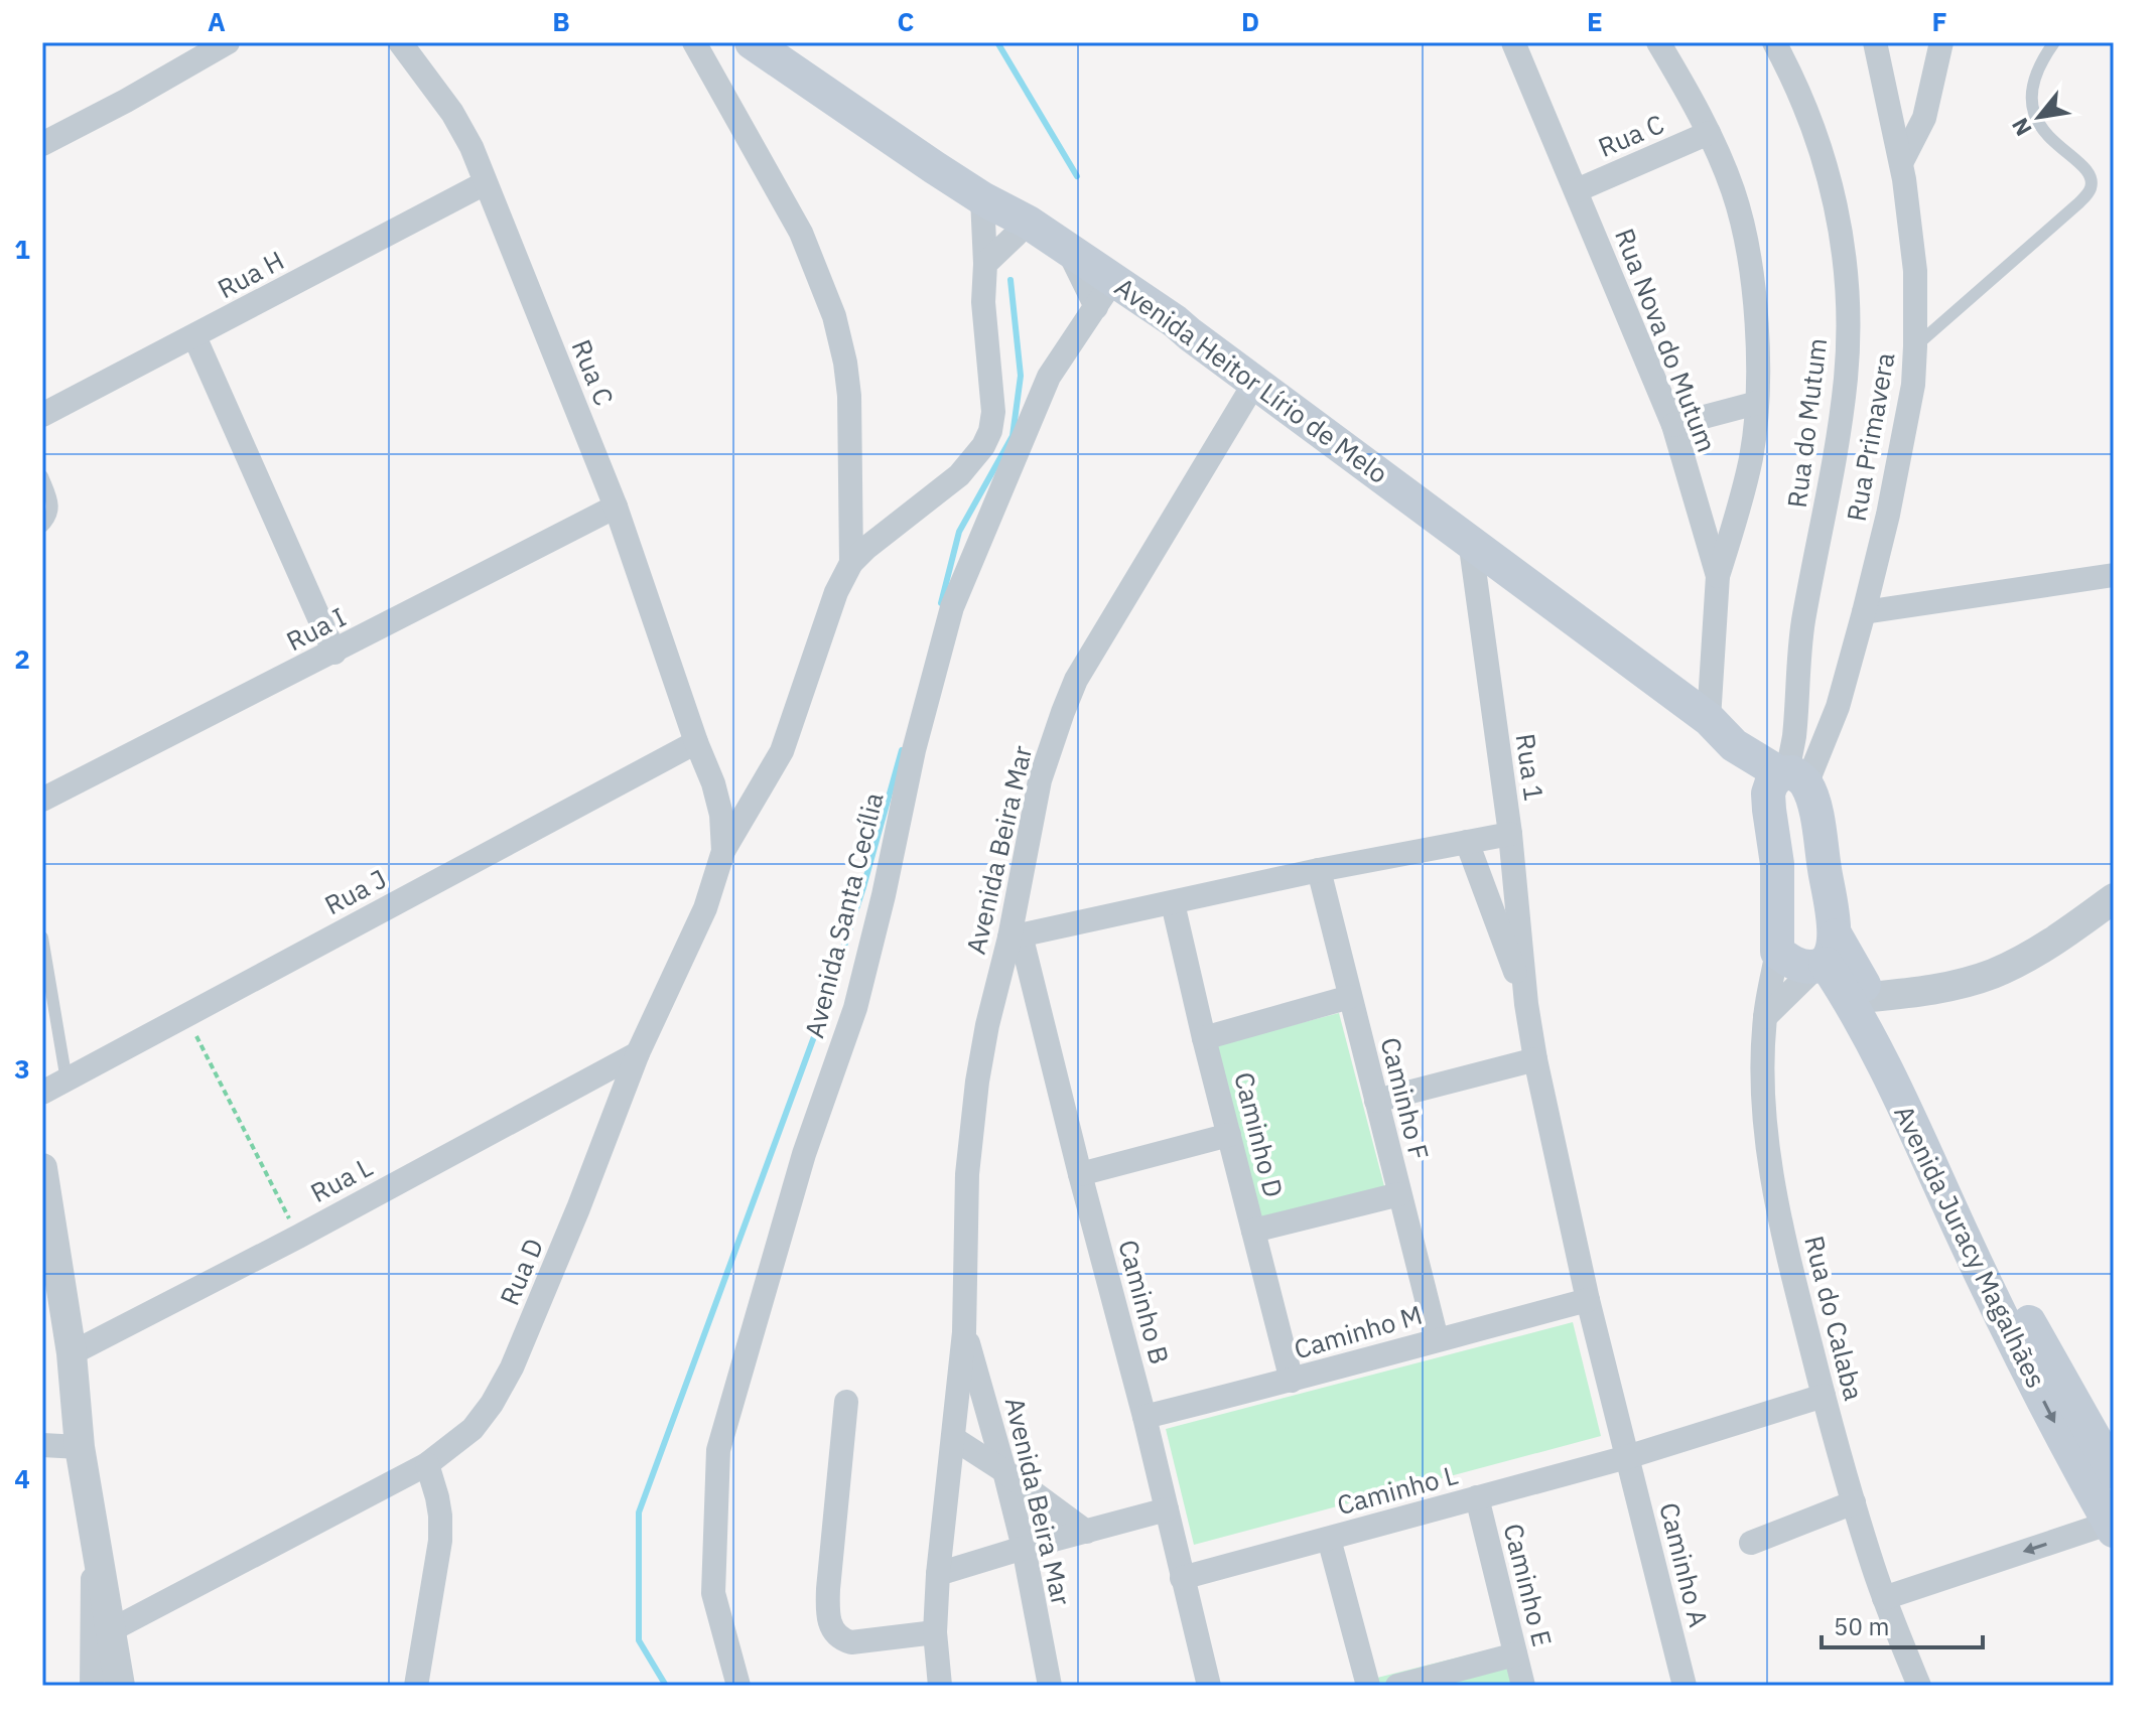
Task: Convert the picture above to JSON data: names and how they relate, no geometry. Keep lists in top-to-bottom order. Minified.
{"streets":{"main road":["Avenida Heitor Lírio de Melo","Avenida Juracy Magalhães"],"street":["Rua C","Rua H","Rua Nova do Mutum","Rua do Mutum","Rua Primavera","Rua I","Rua 1","Avenida Beira Mar","Rua J","Avenida Santa Cecília","Caminho F","Caminho D","Rua L","Rua D","Caminho B","Rua do Calaba","Caminho M","Caminho L","Caminho A","Caminho E"]},"crossings":[["Rua C","Rua H"],["Rua C","Rua Nova do Mutum"],["Rua C","Rua I"],["Rua C","Rua J"],["Rua C","Rua D"],["Rua Nova do Mutum","Avenida Heitor Lírio de Melo"],["Avenida Heitor Lírio de Melo","Rua do Mutum"],["Avenida Heitor Lírio de Melo","Rua Primavera"],["Avenida Heitor Lírio de Melo","Rua 1"],["Avenida Heitor Lírio de Melo","Avenida Beira Mar"],["Avenida Heitor Lírio de Melo","Avenida Santa Cecília"],["Rua do Mutum","Rua Primavera"],["Rua 1","Caminho M"],["Rua 1","Caminho L"],["Rua 1","Caminho A"],["Avenida Beira Mar","Caminho B"],["Rua J","Rua D"],["Caminho F","Caminho M"],["Caminho D","Caminho M"],["Rua L","Rua D"],["Caminho B","Caminho M"],["Caminho B","Caminho L"],["Rua do Calaba","Caminho L"],["Caminho L","Caminho A"],["Caminho L","Caminho E"]],"scale_bar":"50 m","north":"bottom left","grid":{"columns":["A","B","C","D","E","F"],"rows":["1","2","3","4"]}}
